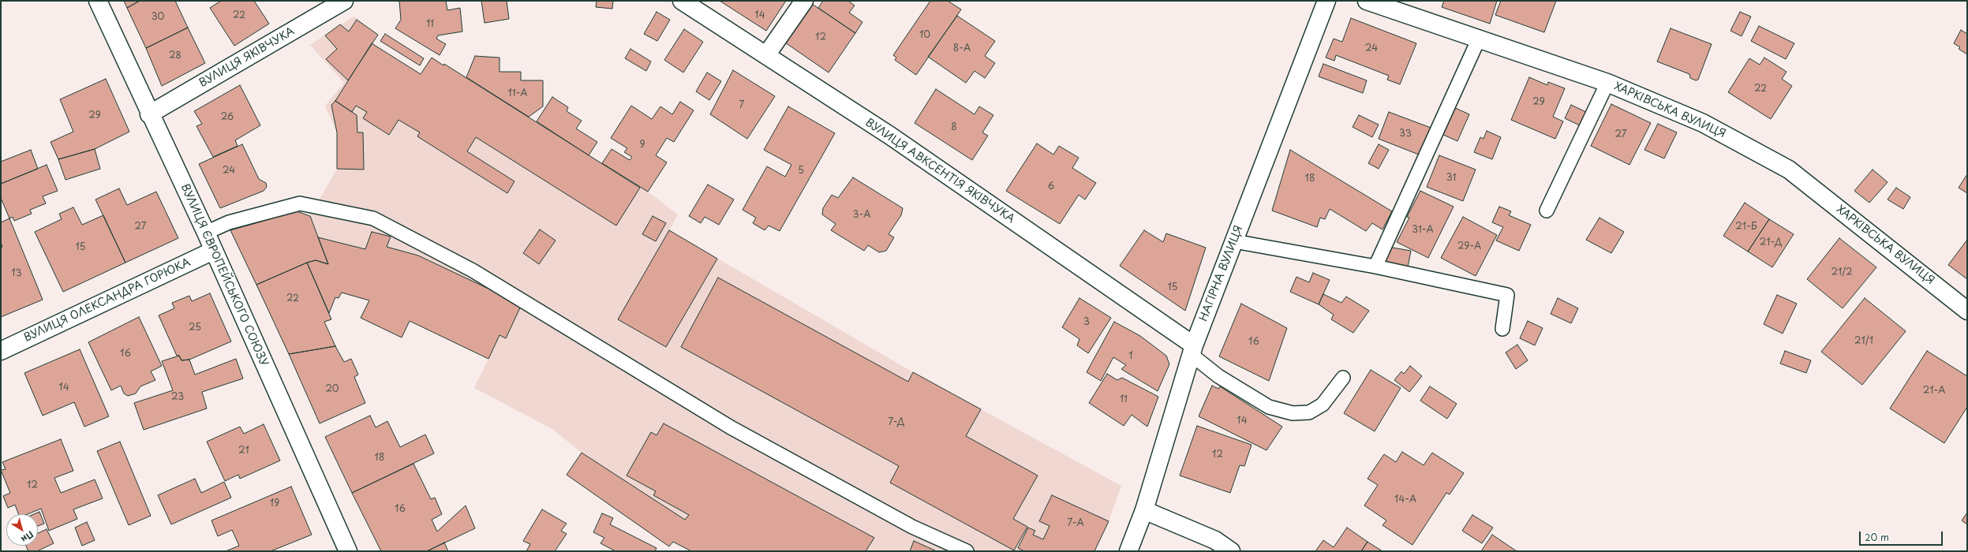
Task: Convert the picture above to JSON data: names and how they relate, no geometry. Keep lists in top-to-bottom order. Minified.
{"streets":{"street":["ВУЛИЦЯ ЯКІВЧУКА","ХАРКІВСЬКА ВУЛИЦЯ","ВУЛИЦЯ АВКСЕНТІЯ ЯКІВЧУКА","НАГІРНА ВУЛИЦЯ","ВУЛИЦЯ ЄВРОПЕЙСЬКОГО СОЮЗУ","ВУЛИЦЯ ОЛЕКСАНДРА ГОРЮКА"]},"crossings":[["ВУЛИЦЯ ЯКІВЧУКА","ВУЛИЦЯ ЄВРОПЕЙСЬКОГО СОЮЗУ"],["ВУЛИЦЯ АВКСЕНТІЯ ЯКІВЧУКА","НАГІРНА ВУЛИЦЯ"],["ВУЛИЦЯ ЄВРОПЕЙСЬКОГО СОЮЗУ","ВУЛИЦЯ ОЛЕКСАНДРА ГОРЮКА"]],"house_numbers":["22","14","30","11","10","12","8-А","24","28","22","11-А","29","7","29","26","8","33","27","9","24","5","31","18","6","3-А","27","21-Б","31-А","21-Д","29-А","15","21/2","13","15","22","3","25","21/1","16","16","1","14","20","21-А","23","11","14","7-Д","21","12","18","12","14-А","19","16","7-А"],"scale_bar":"20 m","north":"bottom right"}
